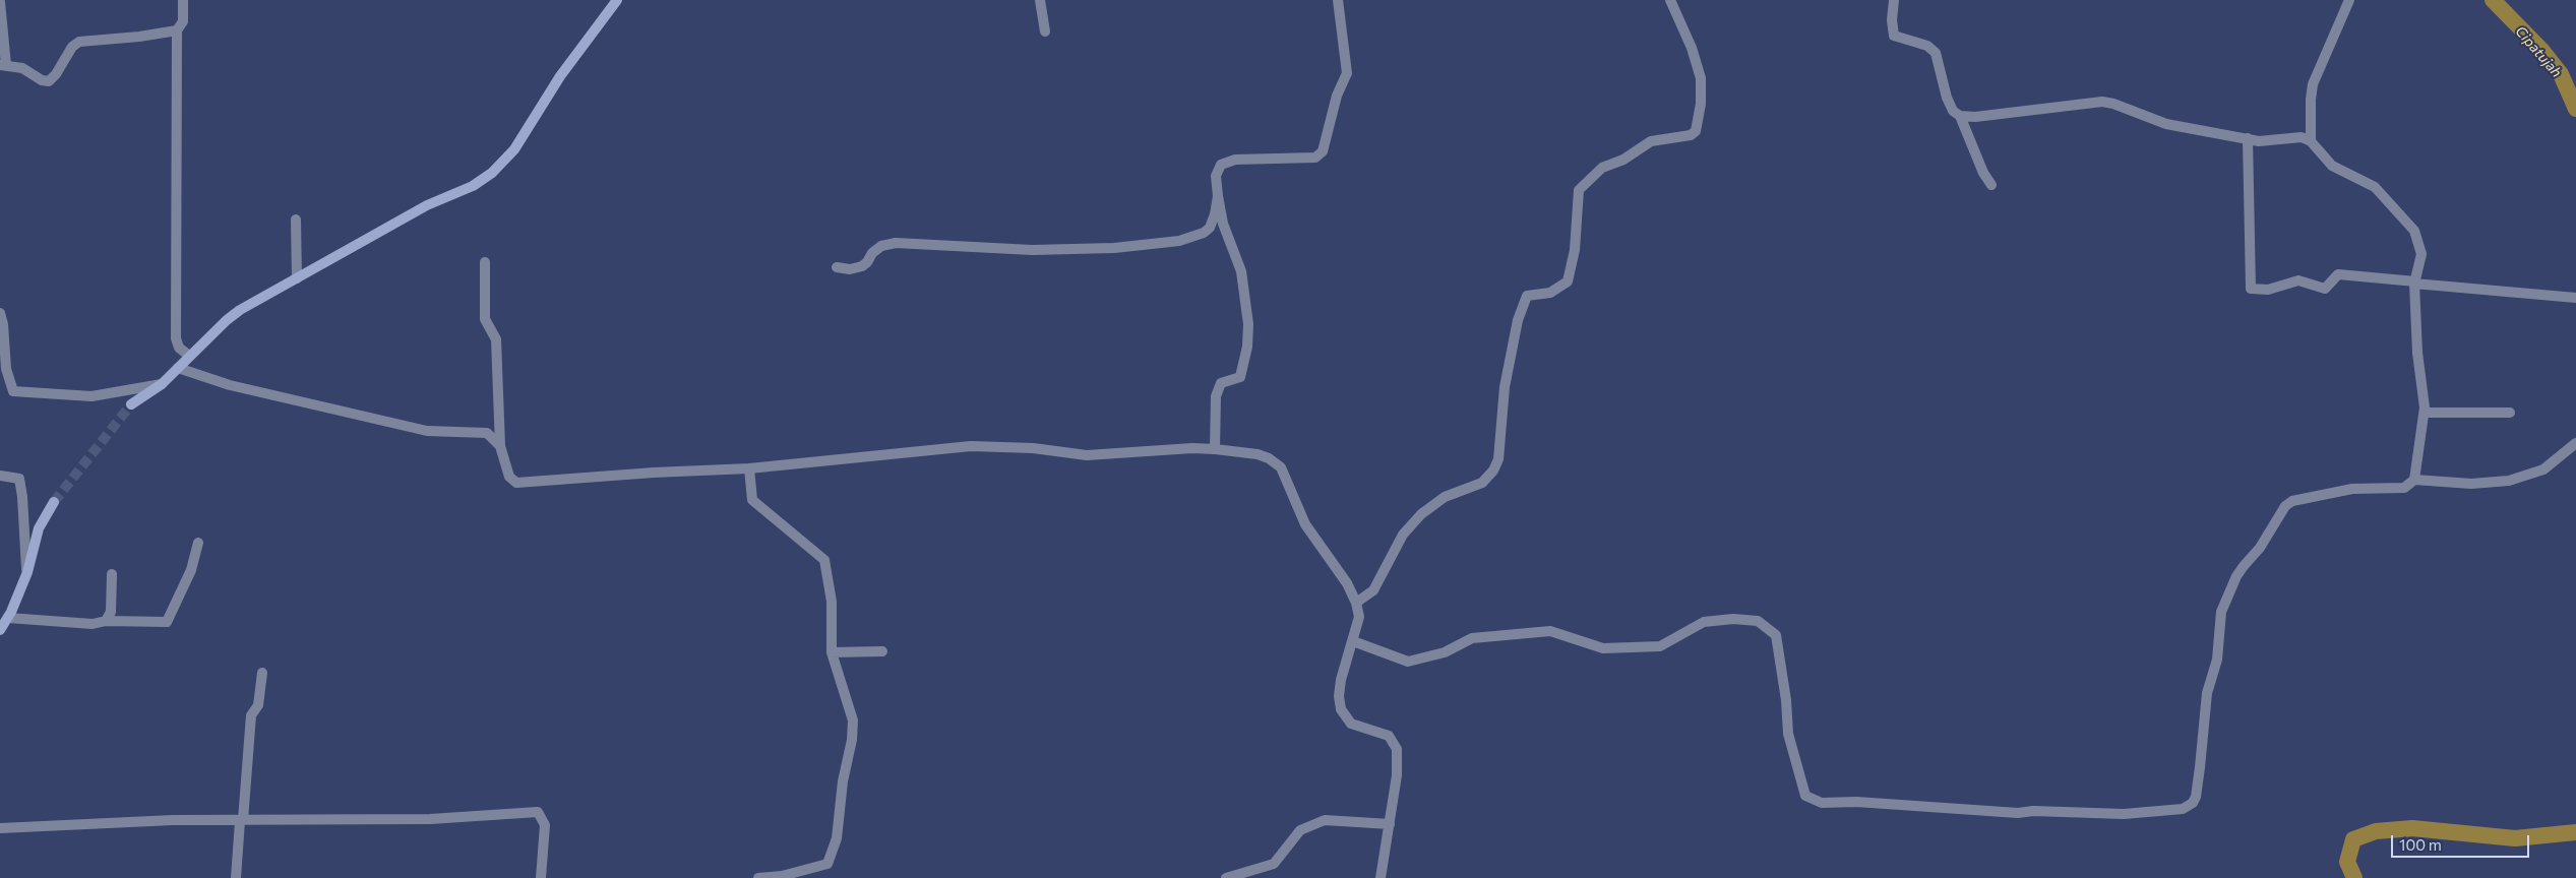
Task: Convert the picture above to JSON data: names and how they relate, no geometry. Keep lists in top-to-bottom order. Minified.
{"water":["Cipatujah"],"scale_bar":"100 m"}
